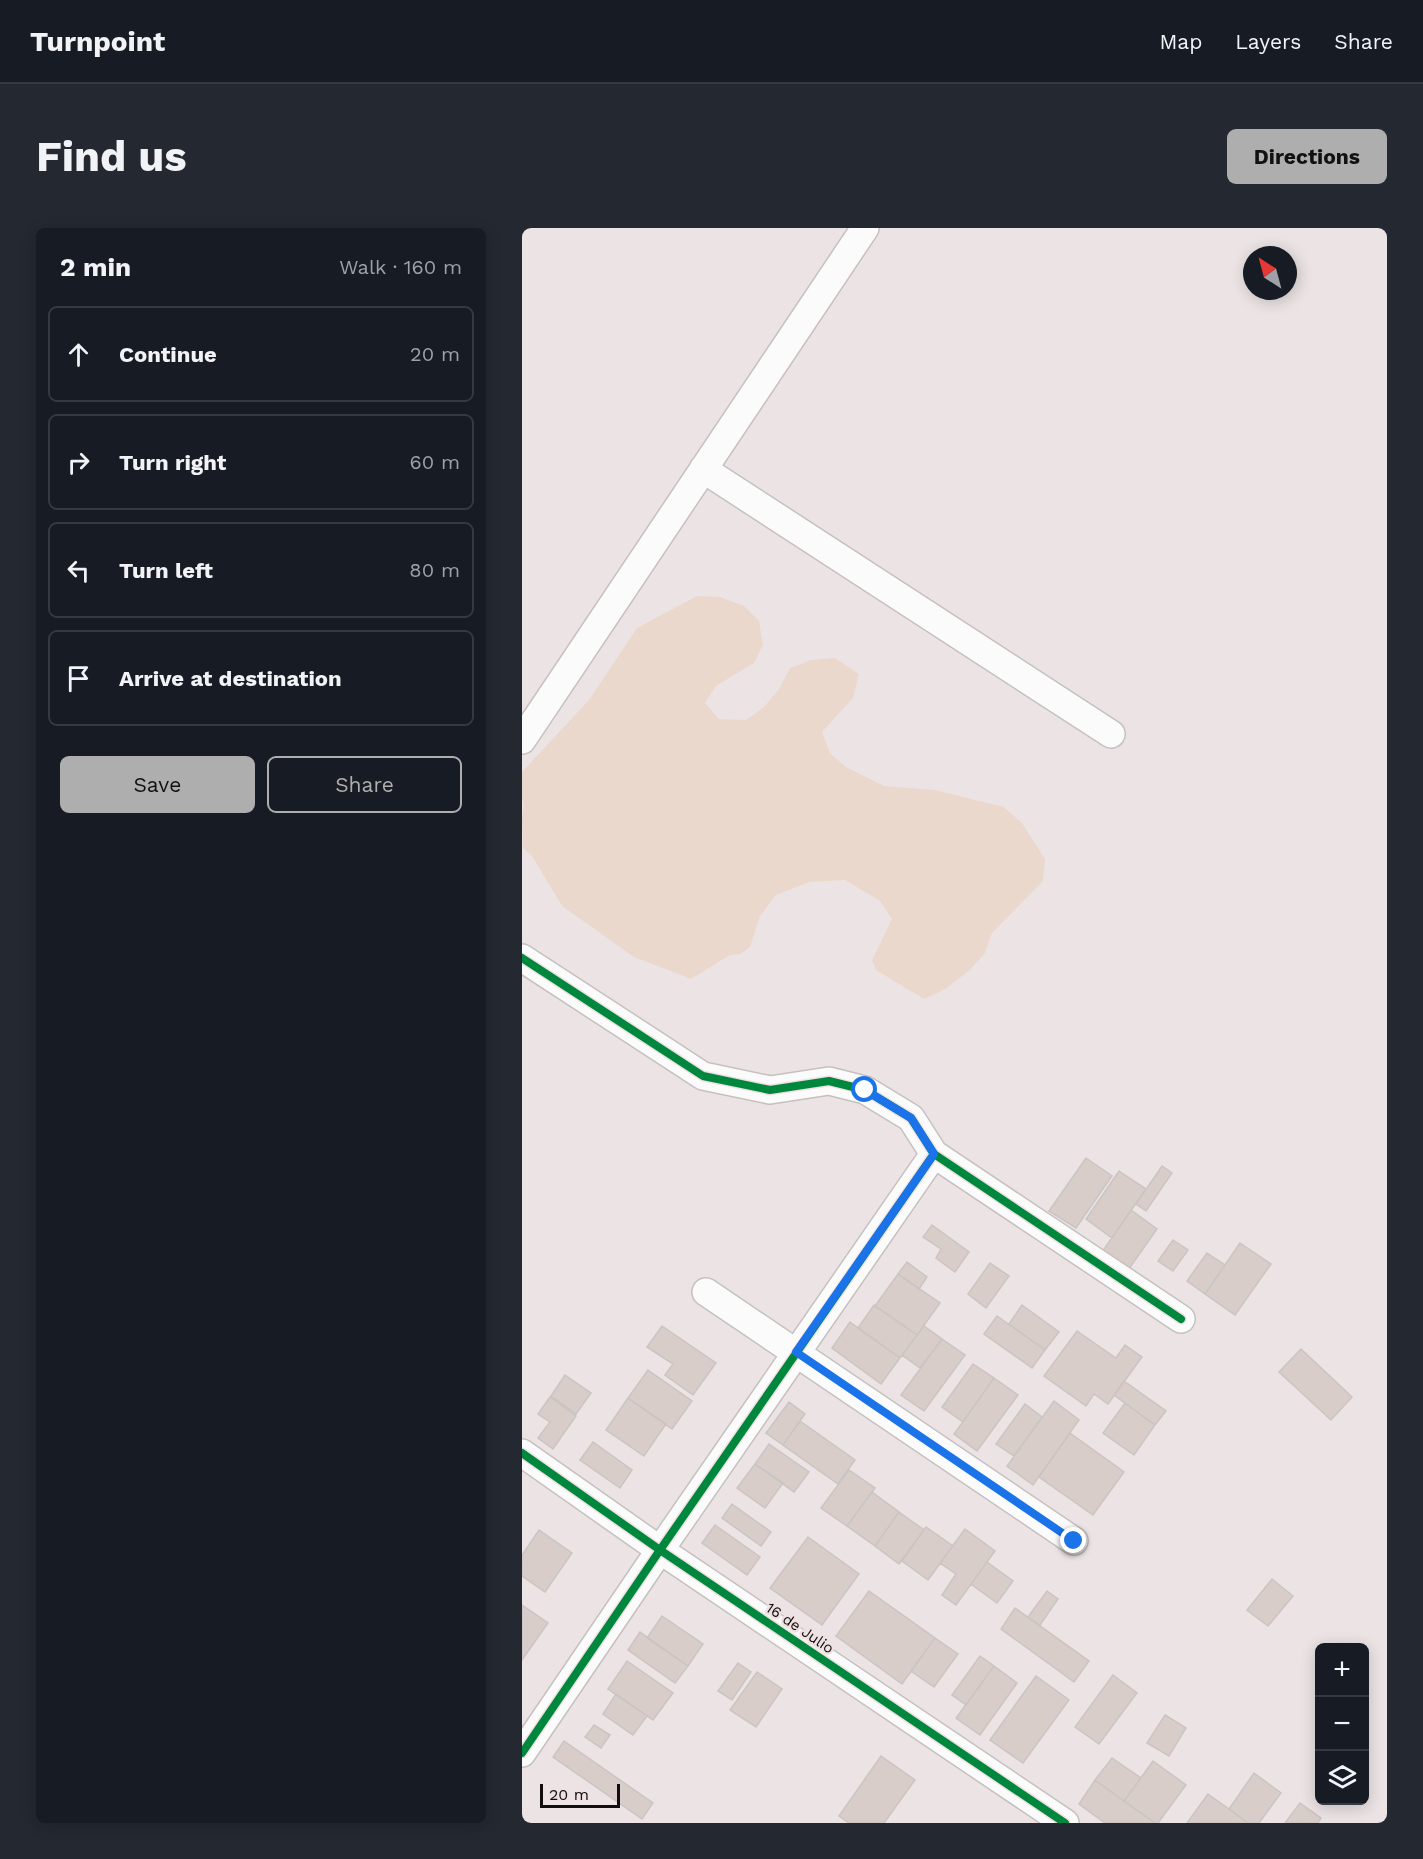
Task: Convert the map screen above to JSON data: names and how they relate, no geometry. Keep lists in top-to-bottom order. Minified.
{"streets":{"street":["16 de Julio"]},"scale_bar":"20 m","north":"top left","page":{"header":"Turnpoint","nav":["Map","Layers","Share"],"buttons":["Directions",["Save","Share"]],"title":"Find us","heading":["2 min","Walk · 160 m"],"list":[["Continue","20 m"],["Turn right","60 m"],["Turn left","80 m"],"Arrive at destination"],"map_buttons":["+","−"],"scale":"20 m"}}
